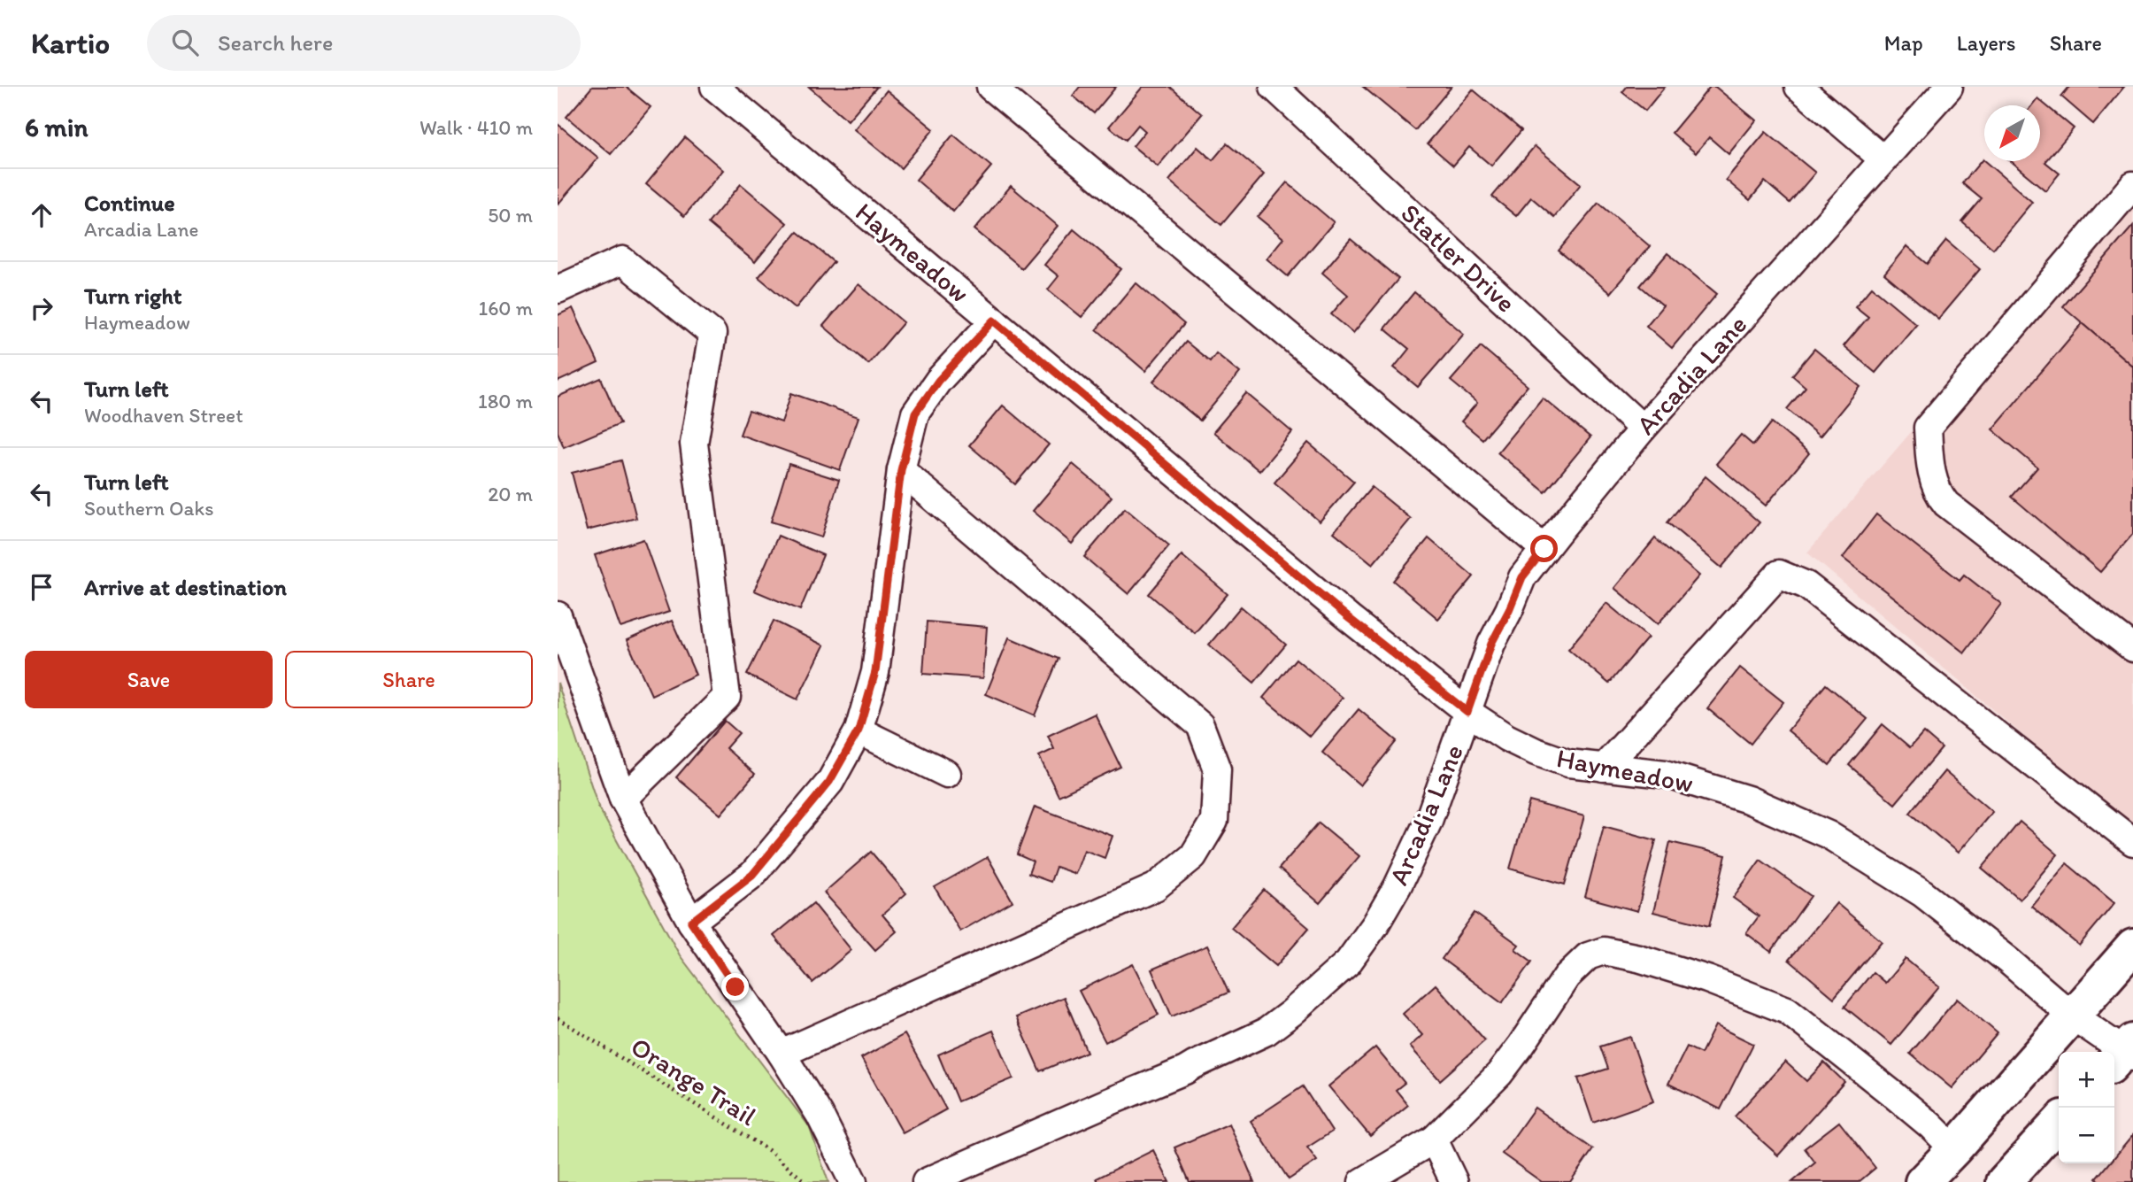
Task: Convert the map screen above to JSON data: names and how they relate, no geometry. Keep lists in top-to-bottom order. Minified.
{"streets":{"street":["Haymeadow","Statler Drive","Arcadia Lane"],"path":["Orange Trail"]},"crossings":[["Haymeadow","Arcadia Lane"],["Statler Drive","Arcadia Lane"]],"north":"bottom left","page":{"header":"Kartio","search":"Search here","nav":["Map","Layers","Share"],"heading":["6 min","Walk · 410 m"],"list":[["Continue","Arcadia Lane","50 m"],["Turn right","Haymeadow","160 m"],["Turn left","Woodhaven Street","180 m"],["Turn left","Southern Oaks","20 m"],"Arrive at destination"],"buttons":["Save","Share"],"map_buttons":["+","−"]}}
